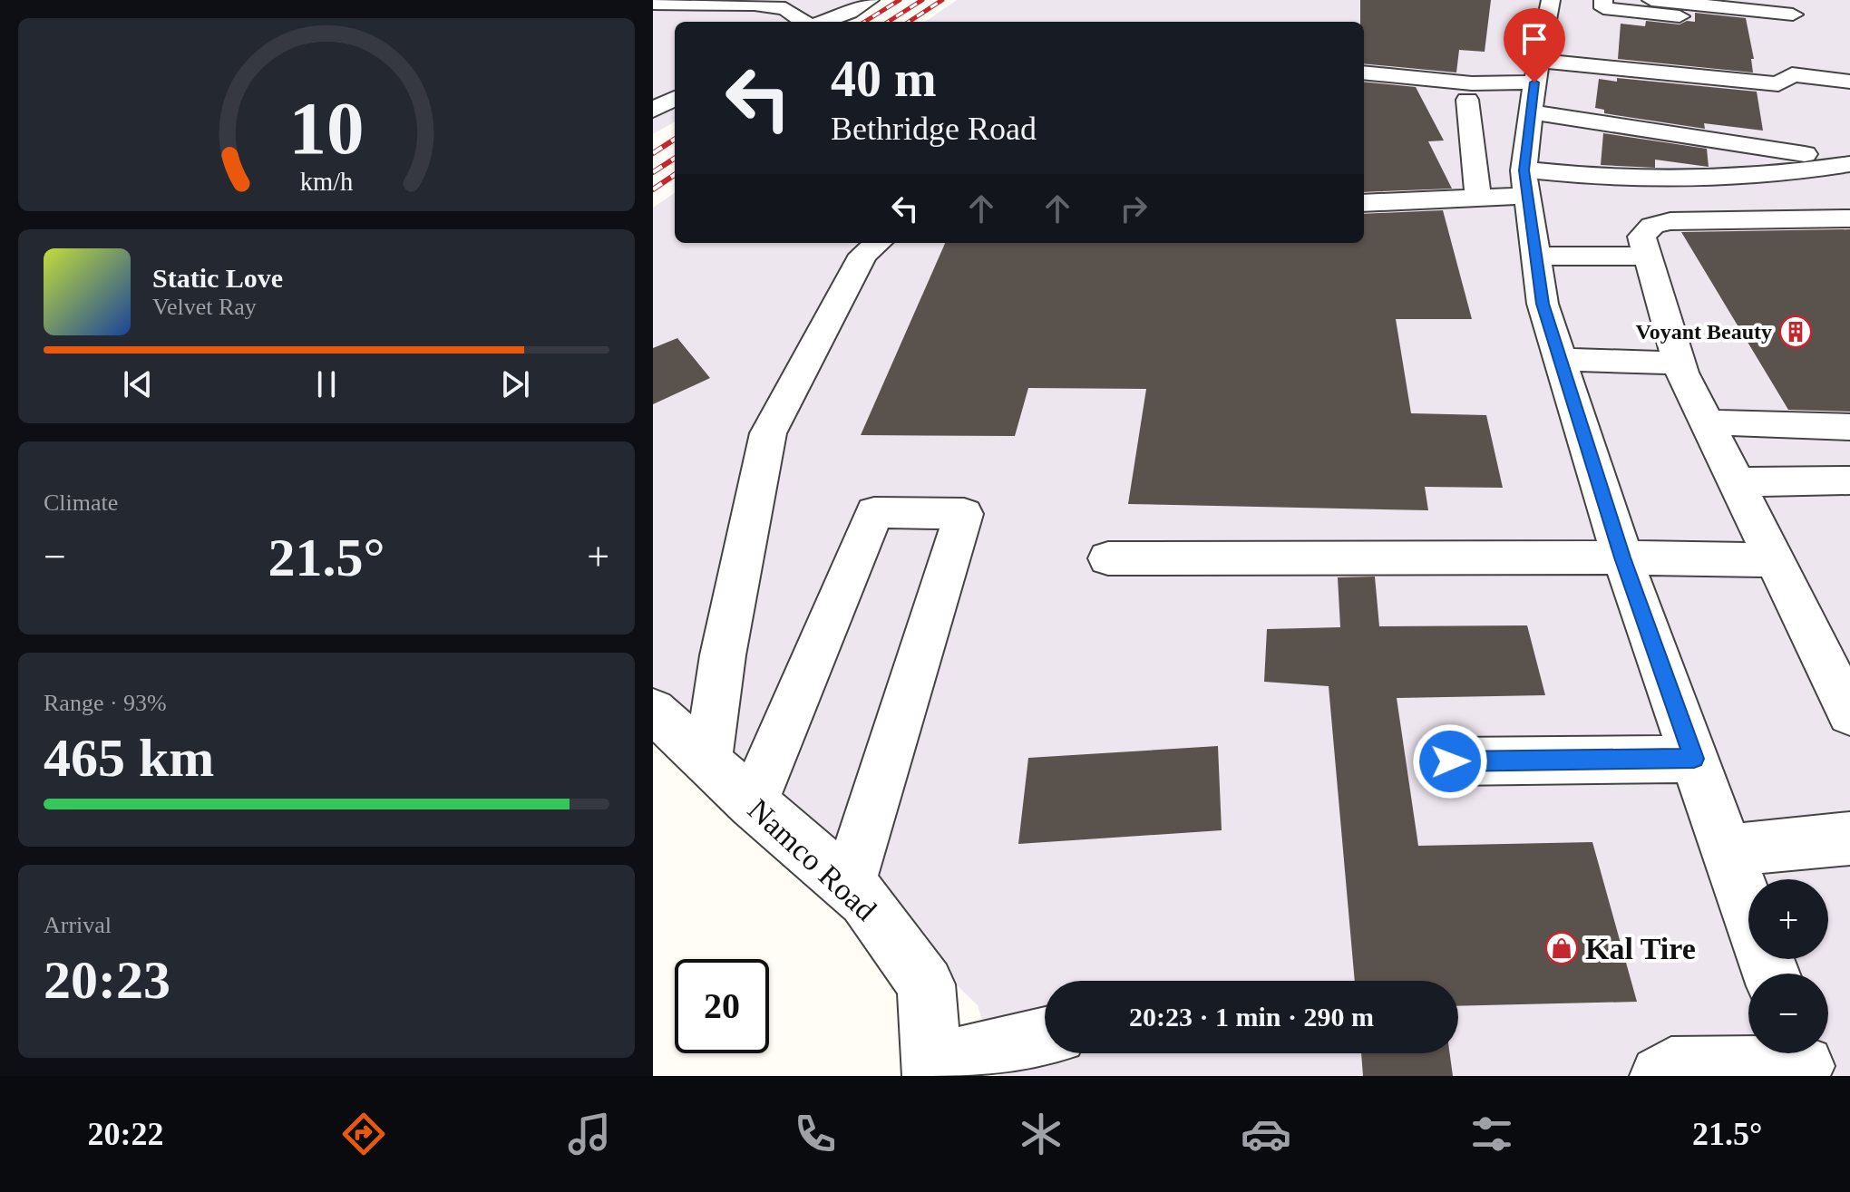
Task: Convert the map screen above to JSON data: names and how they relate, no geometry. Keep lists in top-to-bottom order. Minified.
{"streets":{"street":["Namco Road"]},"places":{"building":["Voyant Beauty"],"shop":["Kal Tire"]},"page":{"turn":["40 m","Bethridge Road"],"song":["Static Love","Velvet Ray"],"tile":["Climate",["Range · 93%","465 km"],["Arrival","20:23"]],"heat":["−","21.5°","+"],"map_buttons":["+","−"],"limit":"20","trip":"20:23 · 1 min · 290 m","tabs":["20:22","21.5°"],"gauge":["10","km/h"]}}
